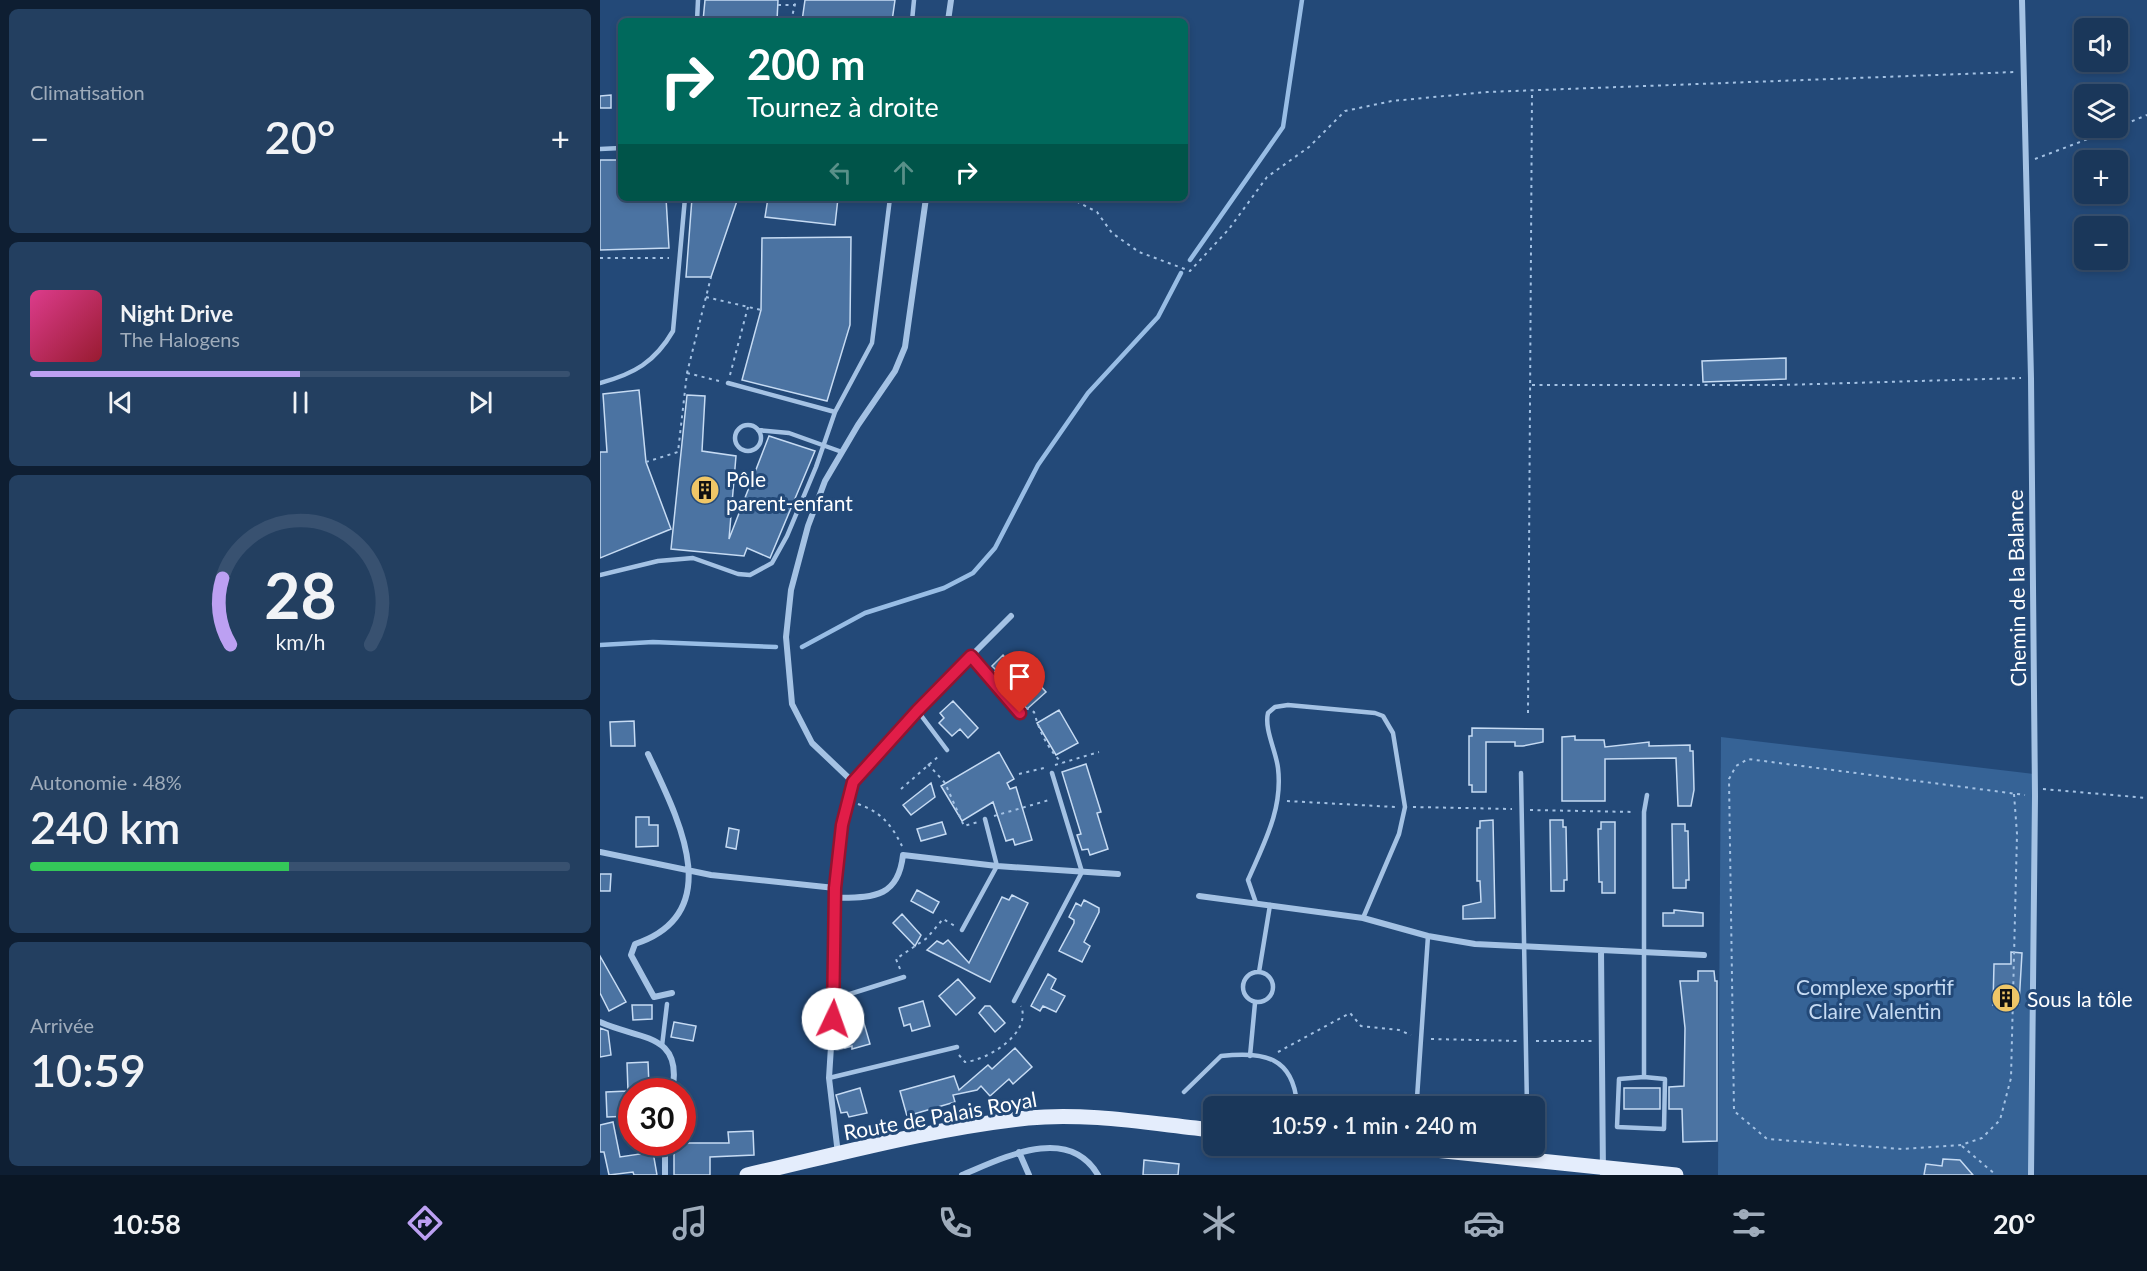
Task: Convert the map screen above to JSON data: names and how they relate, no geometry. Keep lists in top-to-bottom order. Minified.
{"streets":{"main road":["Route de Palais Royal"],"street":["Chemin de la Balance"]},"parks":["Complexe sportif Claire Valentin"],"places":{"building":["Pôle parent-enfant","Sous la tôle"]},"page":{"tile":["Climatisation",["Autonomie · 48%","240 km"],["Arrivée","10:59"]],"map_buttons":["+","−"],"turn":["200 m","Tournez à droite"],"heat":["−","20°","+"],"song":["Night Drive","The Halogens"],"limit":"30","trip":"10:59 · 1 min · 240 m","tabs":["10:58","20°"],"gauge":["28","km/h"]}}
